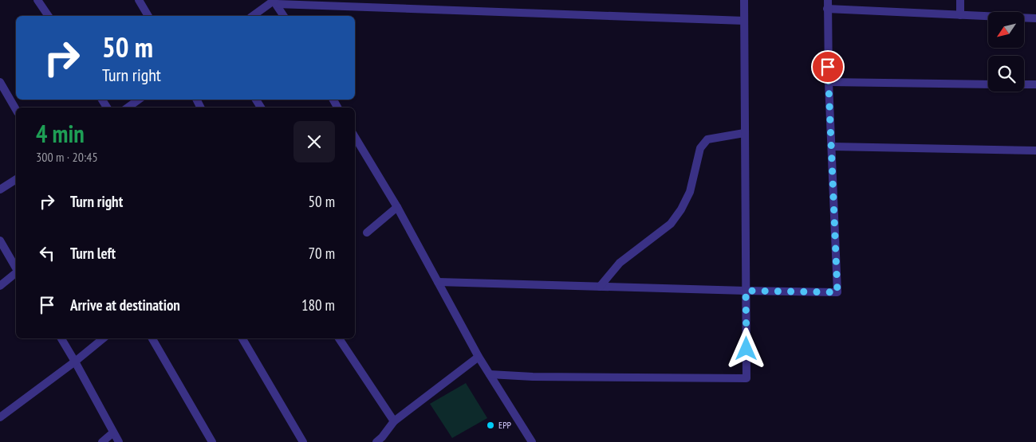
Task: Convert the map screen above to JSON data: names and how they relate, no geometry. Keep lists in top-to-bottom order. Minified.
{"places":["EPP"],"north":"bottom left","page":{"turn":["50 m","Turn right"],"heading":["4 min","300 m · 20:45"],"list":[{"name":"Turn right","value":"50 m"},{"name":"Turn left","value":"70 m"},{"name":"Arrive at destination","value":"180 m"}]}}
